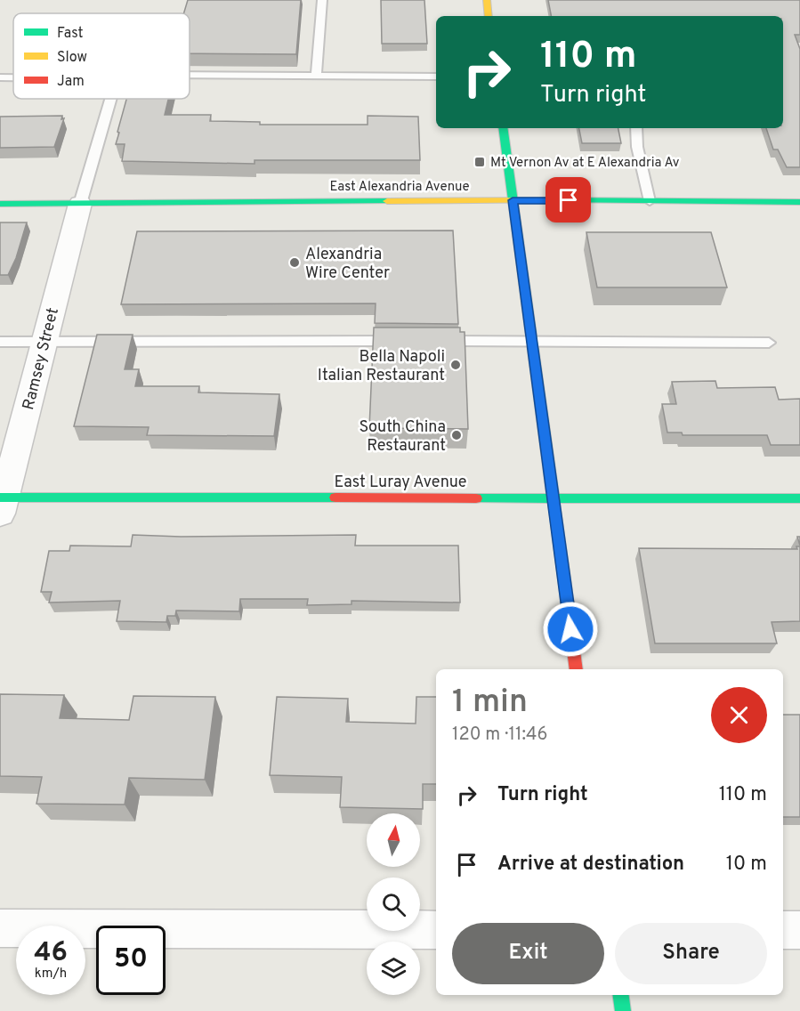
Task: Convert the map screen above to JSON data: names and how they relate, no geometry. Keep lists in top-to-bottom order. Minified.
{"streets":{"street":["East Alexandria Avenue","Ramsey Street","East Luray Avenue"]},"crossings":[["East Alexandria Avenue","Ramsey Street"],["Ramsey Street","East Luray Avenue"]],"places":{"transit":["Mt Vernon Av at E Alexandria Av"],"other":["Alexandria Wire Center","Bella Napoli Italian Restaurant","South China Restaurant"]},"legend":["Fast","Slow","Jam"],"north":"top","page":{"turn":["110 m","Turn right"],"heading":["1 min","120 m · 11:46"],"list":[{"name":"Turn right","value":"110 m"},{"name":"Arrive at destination","value":"10 m"}],"buttons":["Exit","Share"],"speed":"46 km/h","limit":"50"}}
